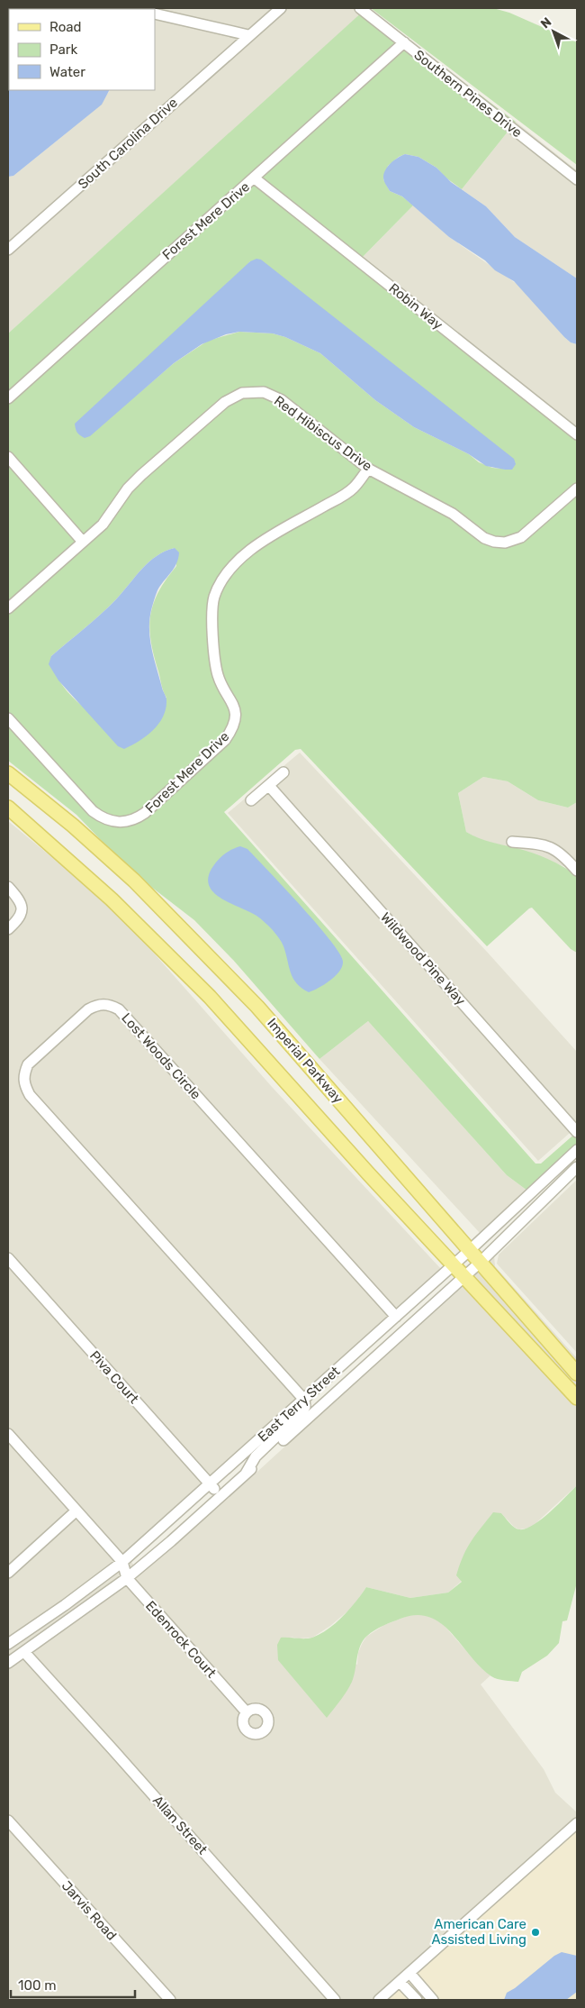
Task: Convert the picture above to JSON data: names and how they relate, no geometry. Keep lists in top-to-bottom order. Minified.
{"streets":{"main road":["Imperial Parkway"],"street":["Southern Pines Drive","South Carolina Drive","Forest Mere Drive","Robin Way","Red Hibiscus Drive","Wildwood Pine Way","Lost Woods Circle","Piva Court","East Terry Street","Edenrock Court","Allan Street","Jarvis Road"]},"crossings":[["Southern Pines Drive","Forest Mere Drive"],["Forest Mere Drive","Robin Way"],["Forest Mere Drive","Red Hibiscus Drive"],["Lost Woods Circle","East Terry Street"],["Imperial Parkway","East Terry Street"],["Piva Court","East Terry Street"],["East Terry Street","Edenrock Court"]],"places":["American Care Assisted Living"],"legend":["Road","Park","Water"],"scale_bar":"100 m","north":"top left"}
